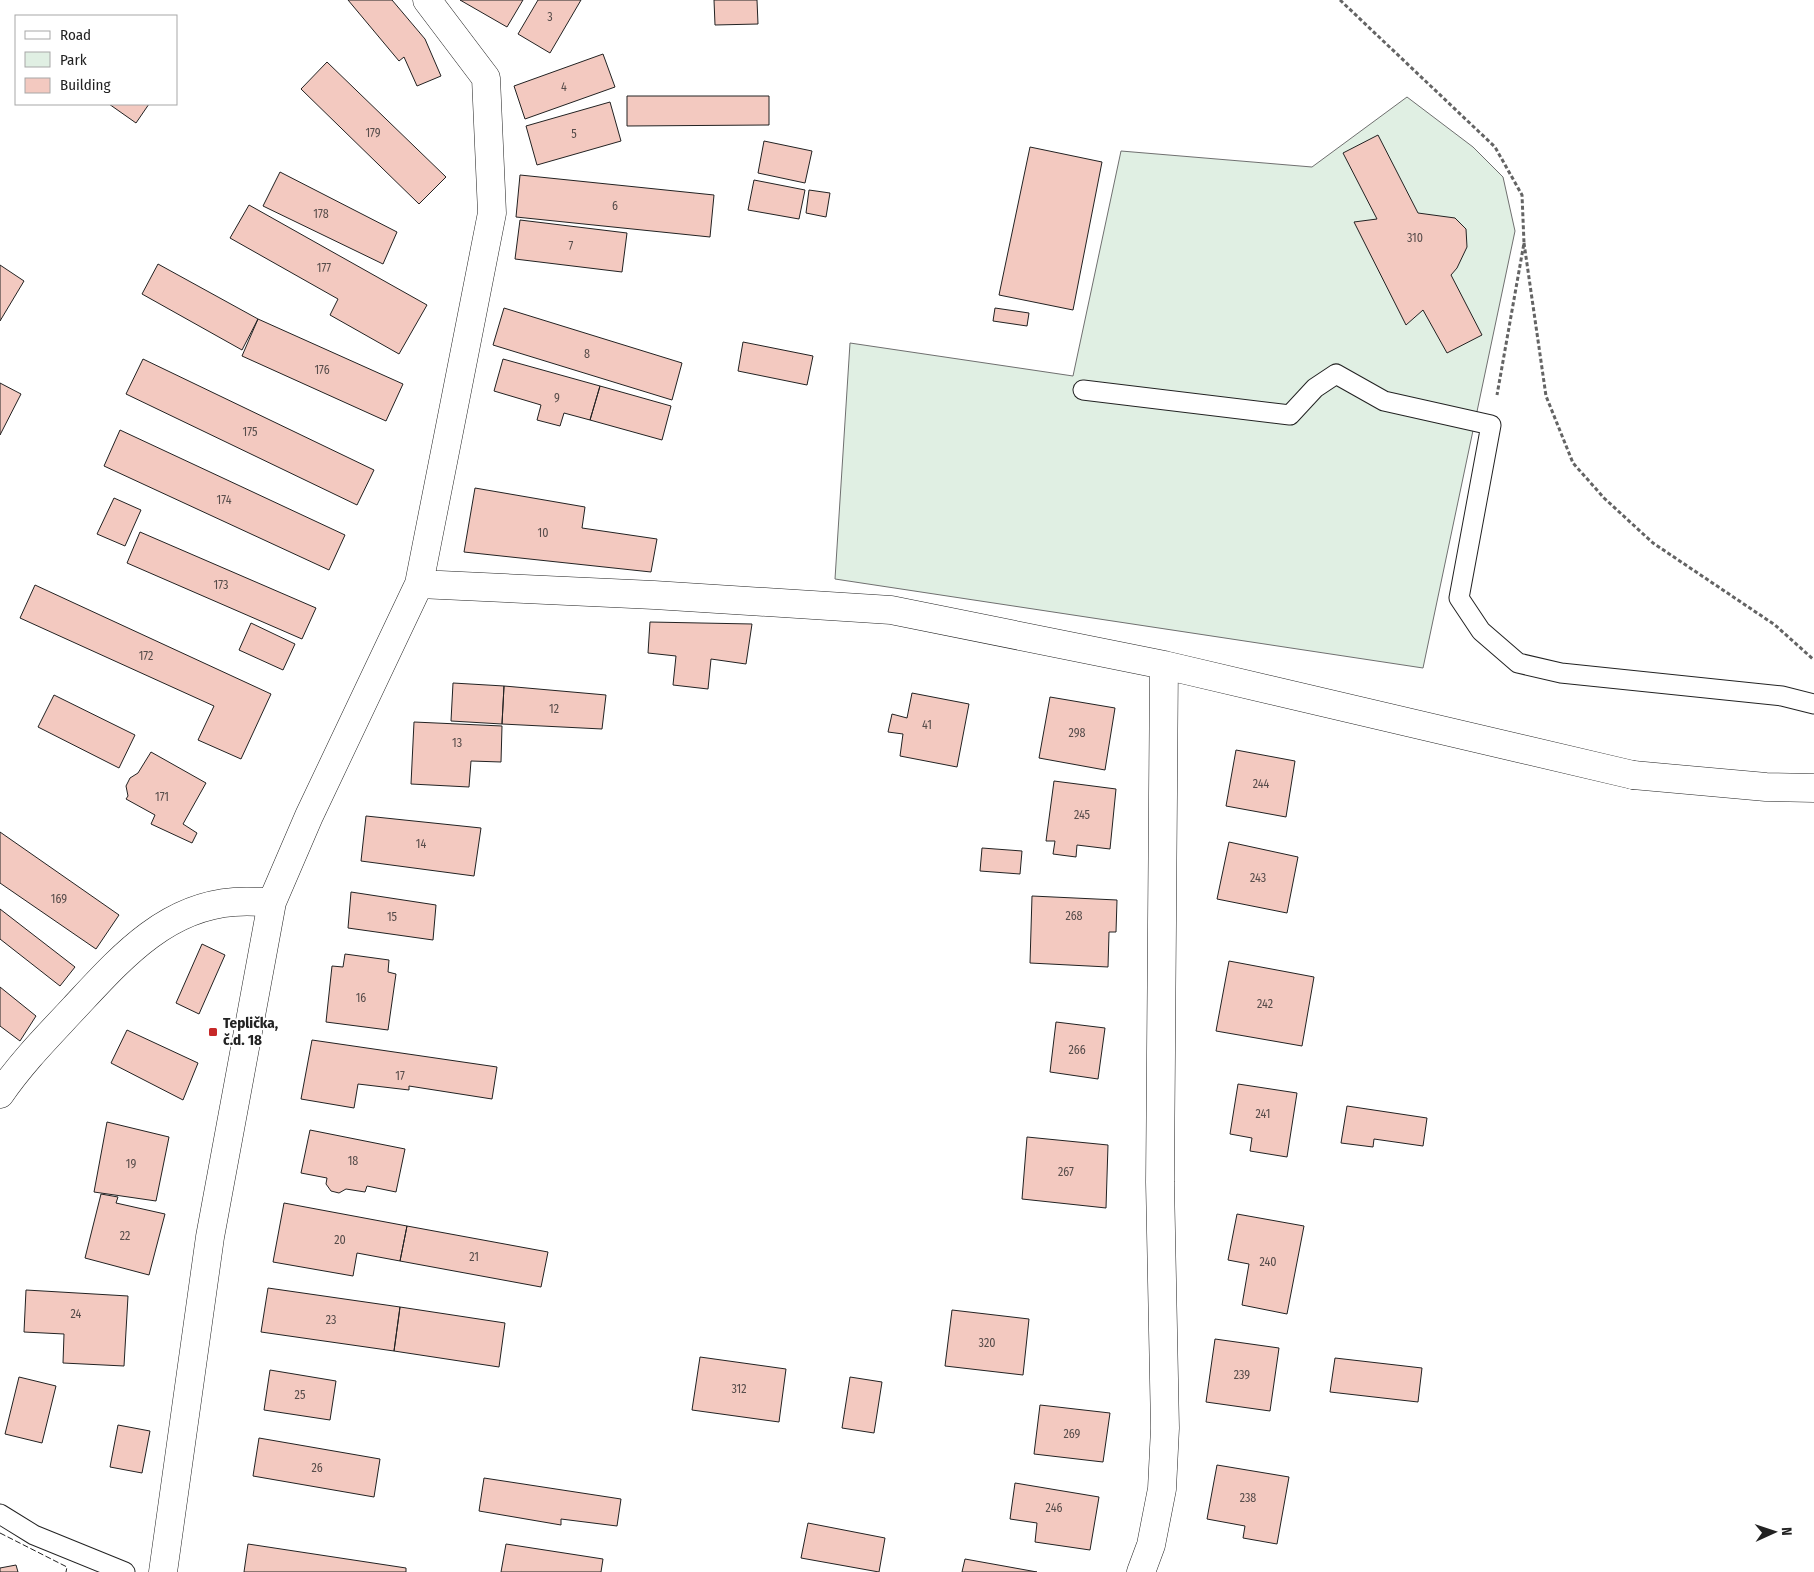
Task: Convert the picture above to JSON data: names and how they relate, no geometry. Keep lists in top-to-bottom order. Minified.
{"places":{"transit":["Teplička, č.d. 18"]},"house_numbers":["3","4","179","5","6","178","310","7","177","8","176","9","175","174","10","173","172","12","41","298","13","244","171","245","14","243","169","268","15","16","242","266","17","241","18","19","267","22","20","21","240","24","23","320","239","312","25","269","26","238","246"],"legend":["Road","Park","Building"],"north":"right"}
